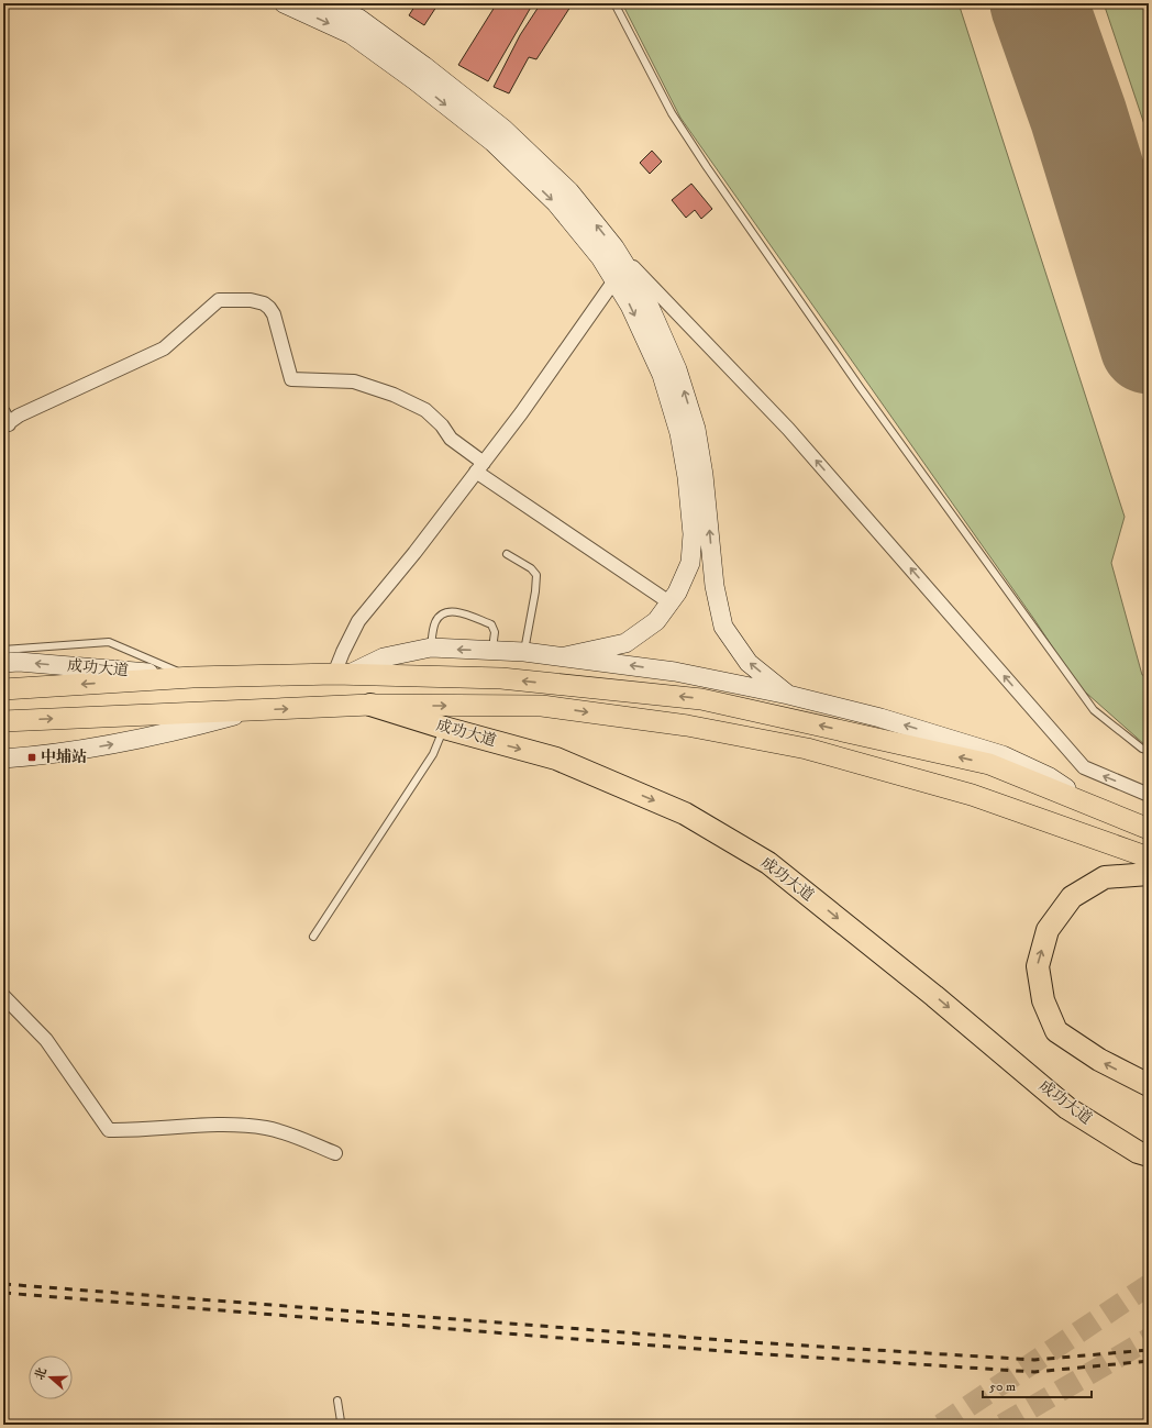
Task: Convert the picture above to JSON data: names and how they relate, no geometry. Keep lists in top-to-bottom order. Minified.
{"streets":{"highway":["成功大道"]},"places":{"transit":["中埔站"]},"scale_bar":"50 m","north":"left"}
